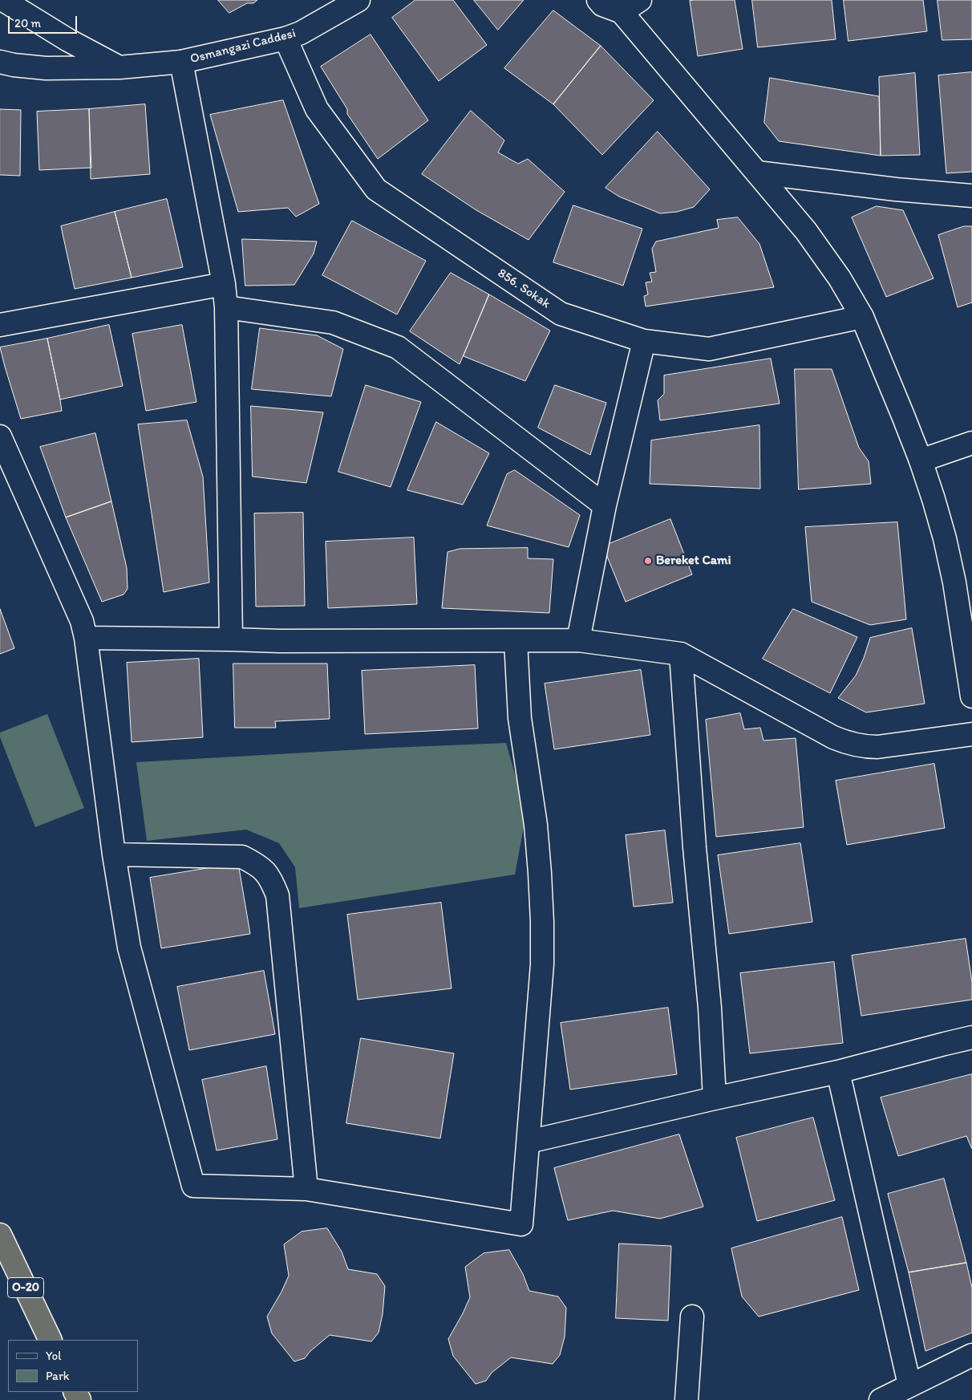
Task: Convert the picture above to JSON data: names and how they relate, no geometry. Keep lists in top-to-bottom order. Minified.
{"streets":{"highway":["O-20"],"street":["Osmangazi Caddesi","856. Sokak"]},"crossings":[["Osmangazi Caddesi","856. Sokak"]],"places":["Bereket Cami"],"legend":["Yol","Park"],"scale_bar":"20 m"}
